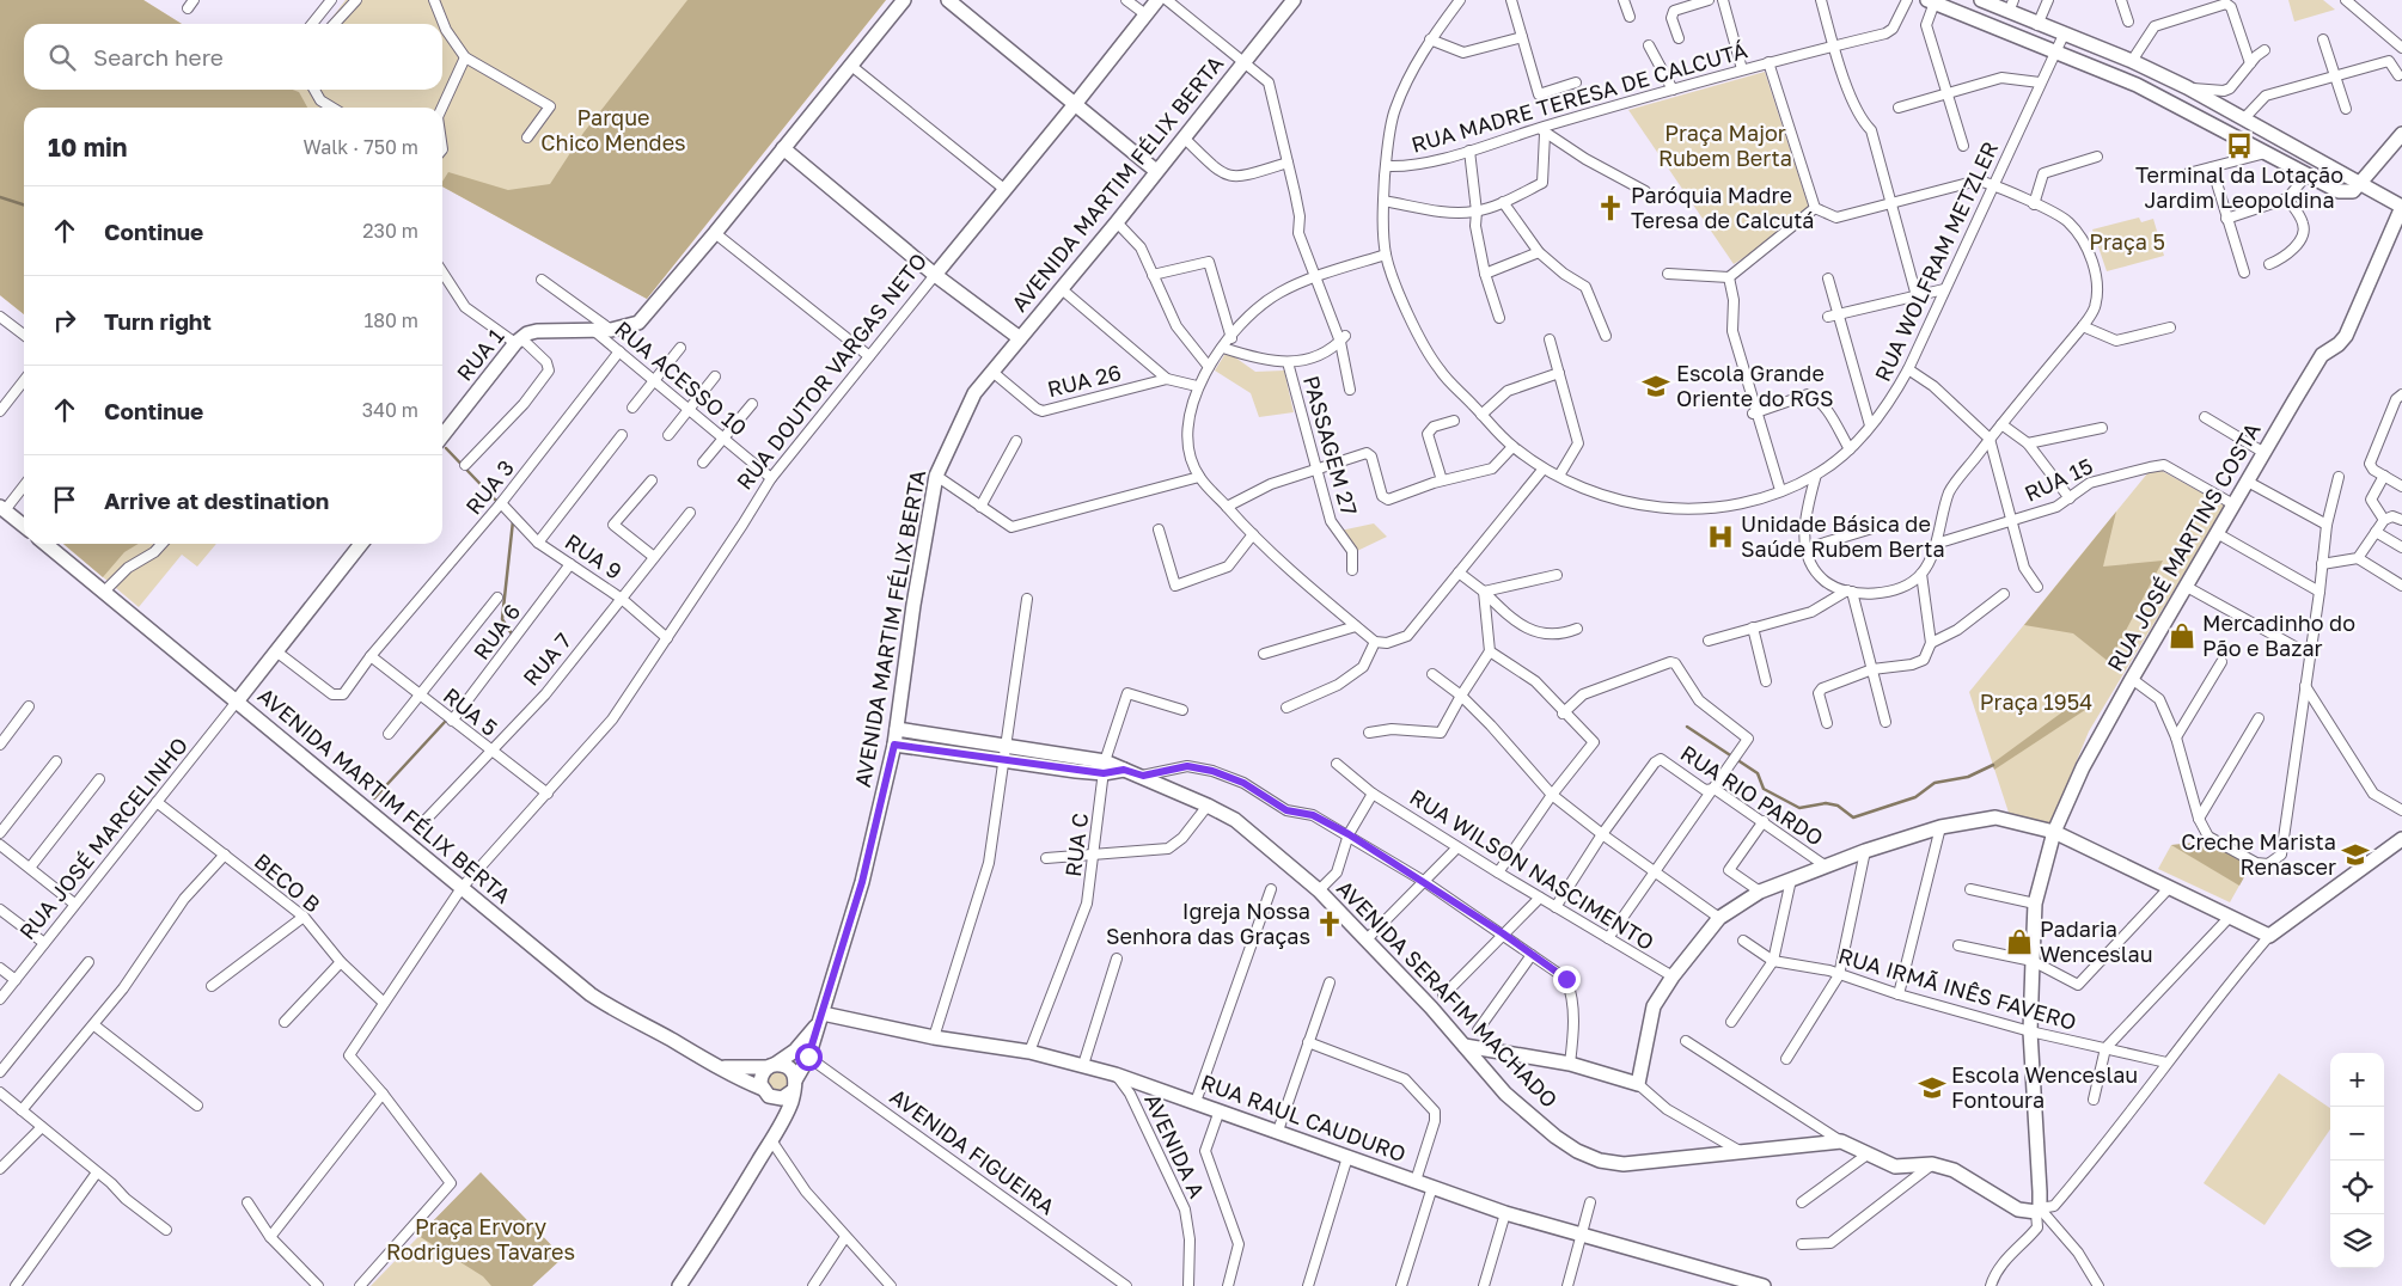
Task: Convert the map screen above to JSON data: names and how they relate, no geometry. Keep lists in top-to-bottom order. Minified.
{"streets":{"street":["RUA MADRE TERESA DE CALCUTÁ","AVENIDA MARTIM FÉLIX BERTA","RUA WOLFRAM METZLER","RUA 1","RUA DOUTOR VARGAS NETO","RUA ACESSO 10","RUA 26","PASSAGEM 27","RUA 15","RUA 3","RUA JOSÉ MARTINS COSTA","RUA 9","RUA 6","RUA 7","RUA 5","RUA RIO PARDO","RUA JOSÉ MARCELINHO","RUA C","RUA WILSON NASCIMENTO","BECO B","RUA IRMÃ INÊS FAVERO","AVENIDA SERAFIM MACHADO","RUA RAUL CAUDURO","AVENIDA A","AVENIDA FIGUEIRA"]},"crossings":[["RUA MADRE TERESA DE CALCUTÁ","RUA WOLFRAM METZLER"],["AVENIDA MARTIM FÉLIX BERTA","RUA DOUTOR VARGAS NETO"],["AVENIDA MARTIM FÉLIX BERTA","RUA 26"],["AVENIDA MARTIM FÉLIX BERTA","RUA JOSÉ MARCELINHO"],["AVENIDA MARTIM FÉLIX BERTA","AVENIDA SERAFIM MACHADO"],["AVENIDA MARTIM FÉLIX BERTA","RUA RAUL CAUDURO"],["AVENIDA MARTIM FÉLIX BERTA","AVENIDA FIGUEIRA"],["RUA 1","RUA ACESSO 10"],["RUA DOUTOR VARGAS NETO","RUA ACESSO 10"],["RUA DOUTOR VARGAS NETO","RUA 9"],["RUA DOUTOR VARGAS NETO","RUA 5"],["RUA DOUTOR VARGAS NETO","BECO B"],["RUA ACESSO 10","RUA 3"],["RUA 15","RUA JOSÉ MARTINS COSTA"],["RUA 3","RUA 9"],["RUA 3","RUA 5"],["RUA JOSÉ MARTINS COSTA","RUA IRMÃ INÊS FAVERO"],["RUA 9","RUA 6"],["RUA 9","RUA 7"],["RUA 6","RUA 5"],["RUA 7","RUA 5"],["RUA JOSÉ MARCELINHO","BECO B"],["RUA C","AVENIDA SERAFIM MACHADO"],["RUA C","RUA RAUL CAUDURO"],["RUA RAUL CAUDURO","AVENIDA A"]],"parks":["Parque Chico Mendes","Praça Major Rubem Berta","Praça 5","Praça 1954","Praça Ervory Rodrigues Tavares"],"places":{"bus stop":["Terminal da Lotação Jardim Leopoldina"],"church":["Paróquia Madre Teresa de Calcutá","Igreja Nossa Senhora das Graças"],"school or university":["Escola Grande Oriente do RGS","Creche Marista Renascer","Escola Wenceslau Fontoura"],"hospital":["Unidade Básica de Saúde Rubem Berta"],"shop":["Mercadinho do Pão e Bazar","Padaria Wenceslau"]},"page":{"search":"Search here","heading":["10 min","Walk · 750 m"],"list":[["Continue","230 m"],["Turn right","180 m"],["Continue","340 m"],"Arrive at destination"],"map_buttons":["+","−"]}}
